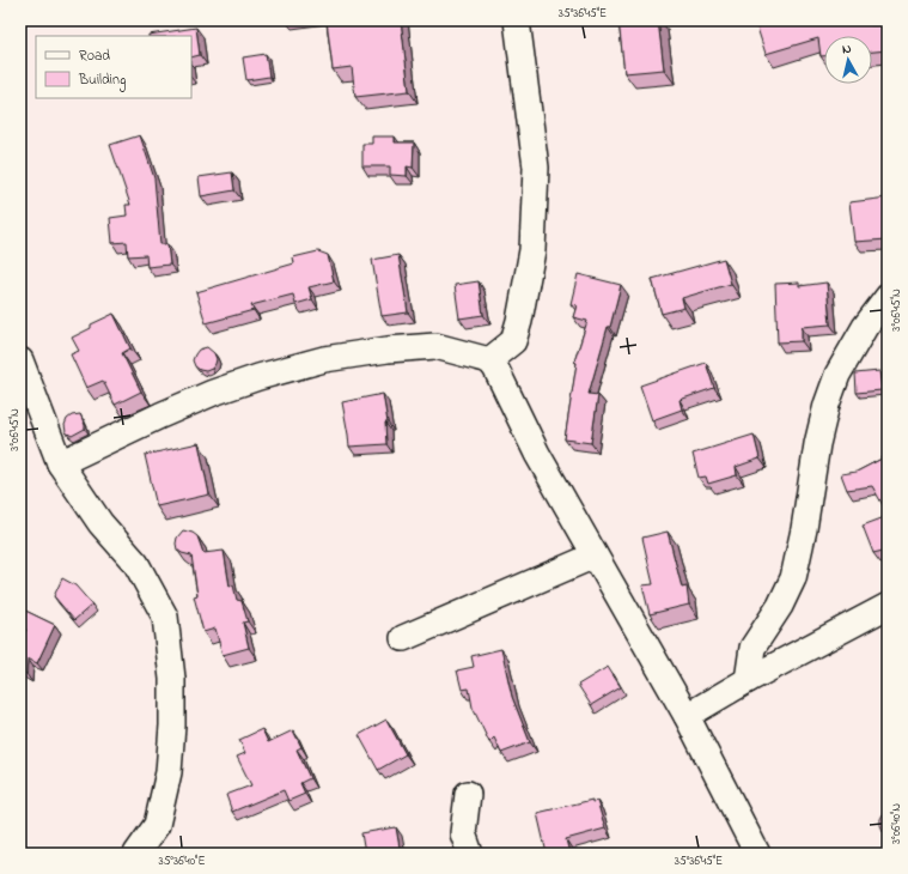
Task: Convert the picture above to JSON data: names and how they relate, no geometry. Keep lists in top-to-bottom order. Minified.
{"legend":["Road","Building"],"north":"top","coordinates":["35°36'45\"E","3°06'45\"N","3°06'40\"N","35°36'40\"E"]}
